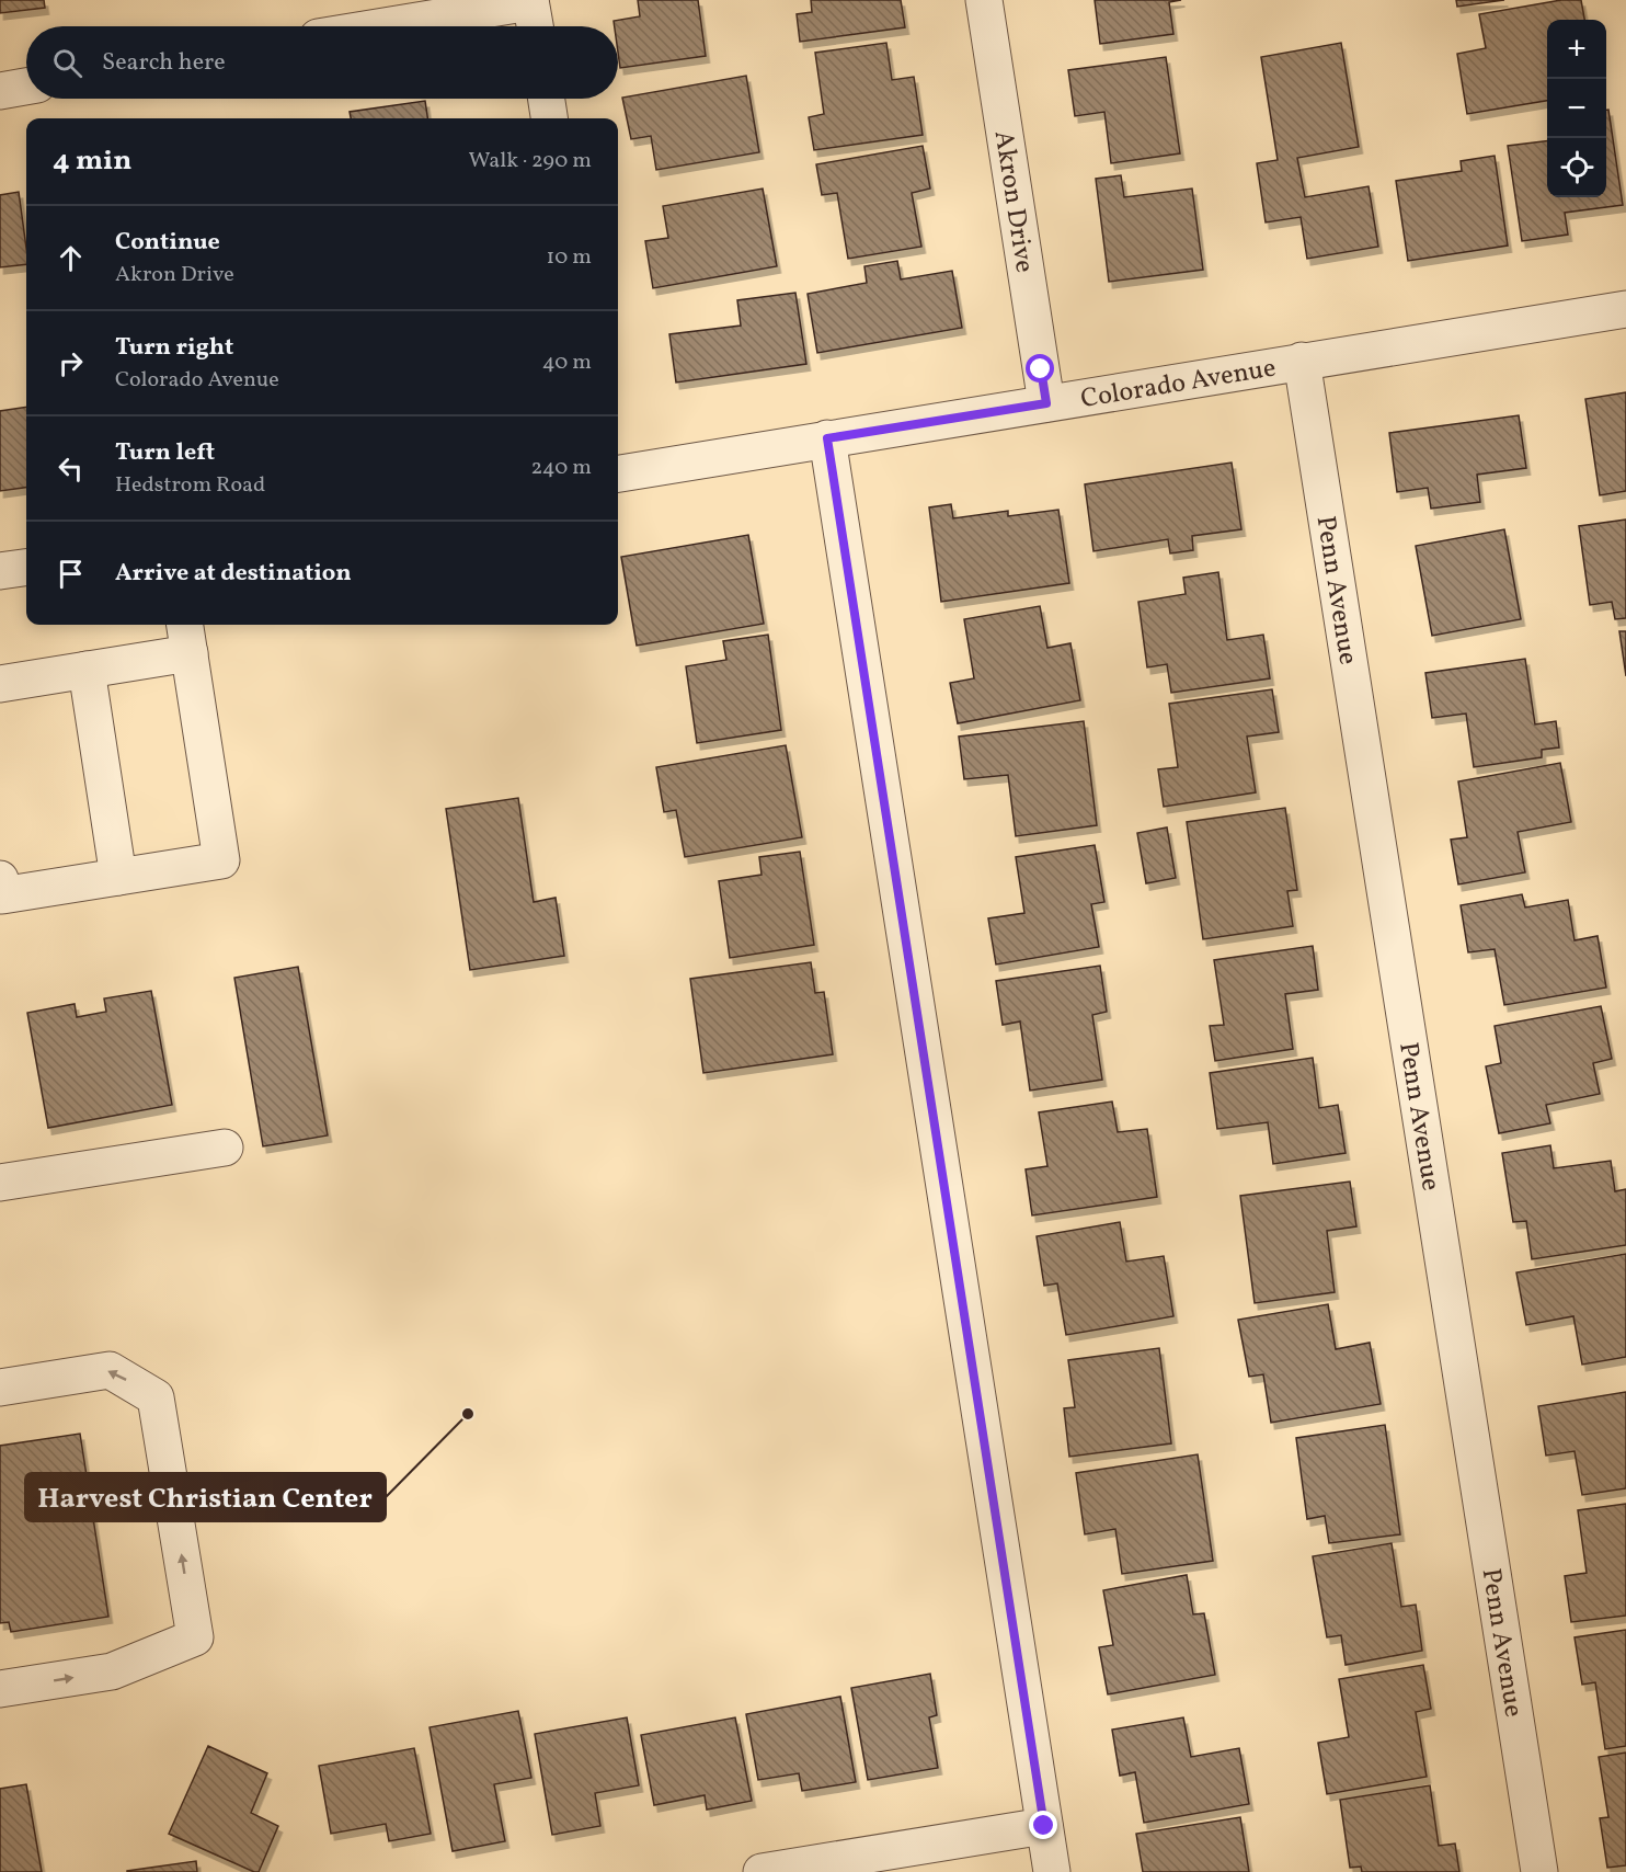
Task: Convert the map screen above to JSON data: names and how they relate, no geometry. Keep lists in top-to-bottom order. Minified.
{"streets":{"street":["Akron Drive","Colorado Avenue","Penn Avenue"]},"crossings":[["Akron Drive","Colorado Avenue"],["Colorado Avenue","Penn Avenue"]],"places":["Harvest Christian Center"],"page":{"map_buttons":["+","−"],"search":"Search here","heading":["4 min","Walk · 290 m"],"list":[["Continue","Akron Drive","10 m"],["Turn right","Colorado Avenue","40 m"],["Turn left","Hedstrom Road","240 m"],"Arrive at destination"]}}
